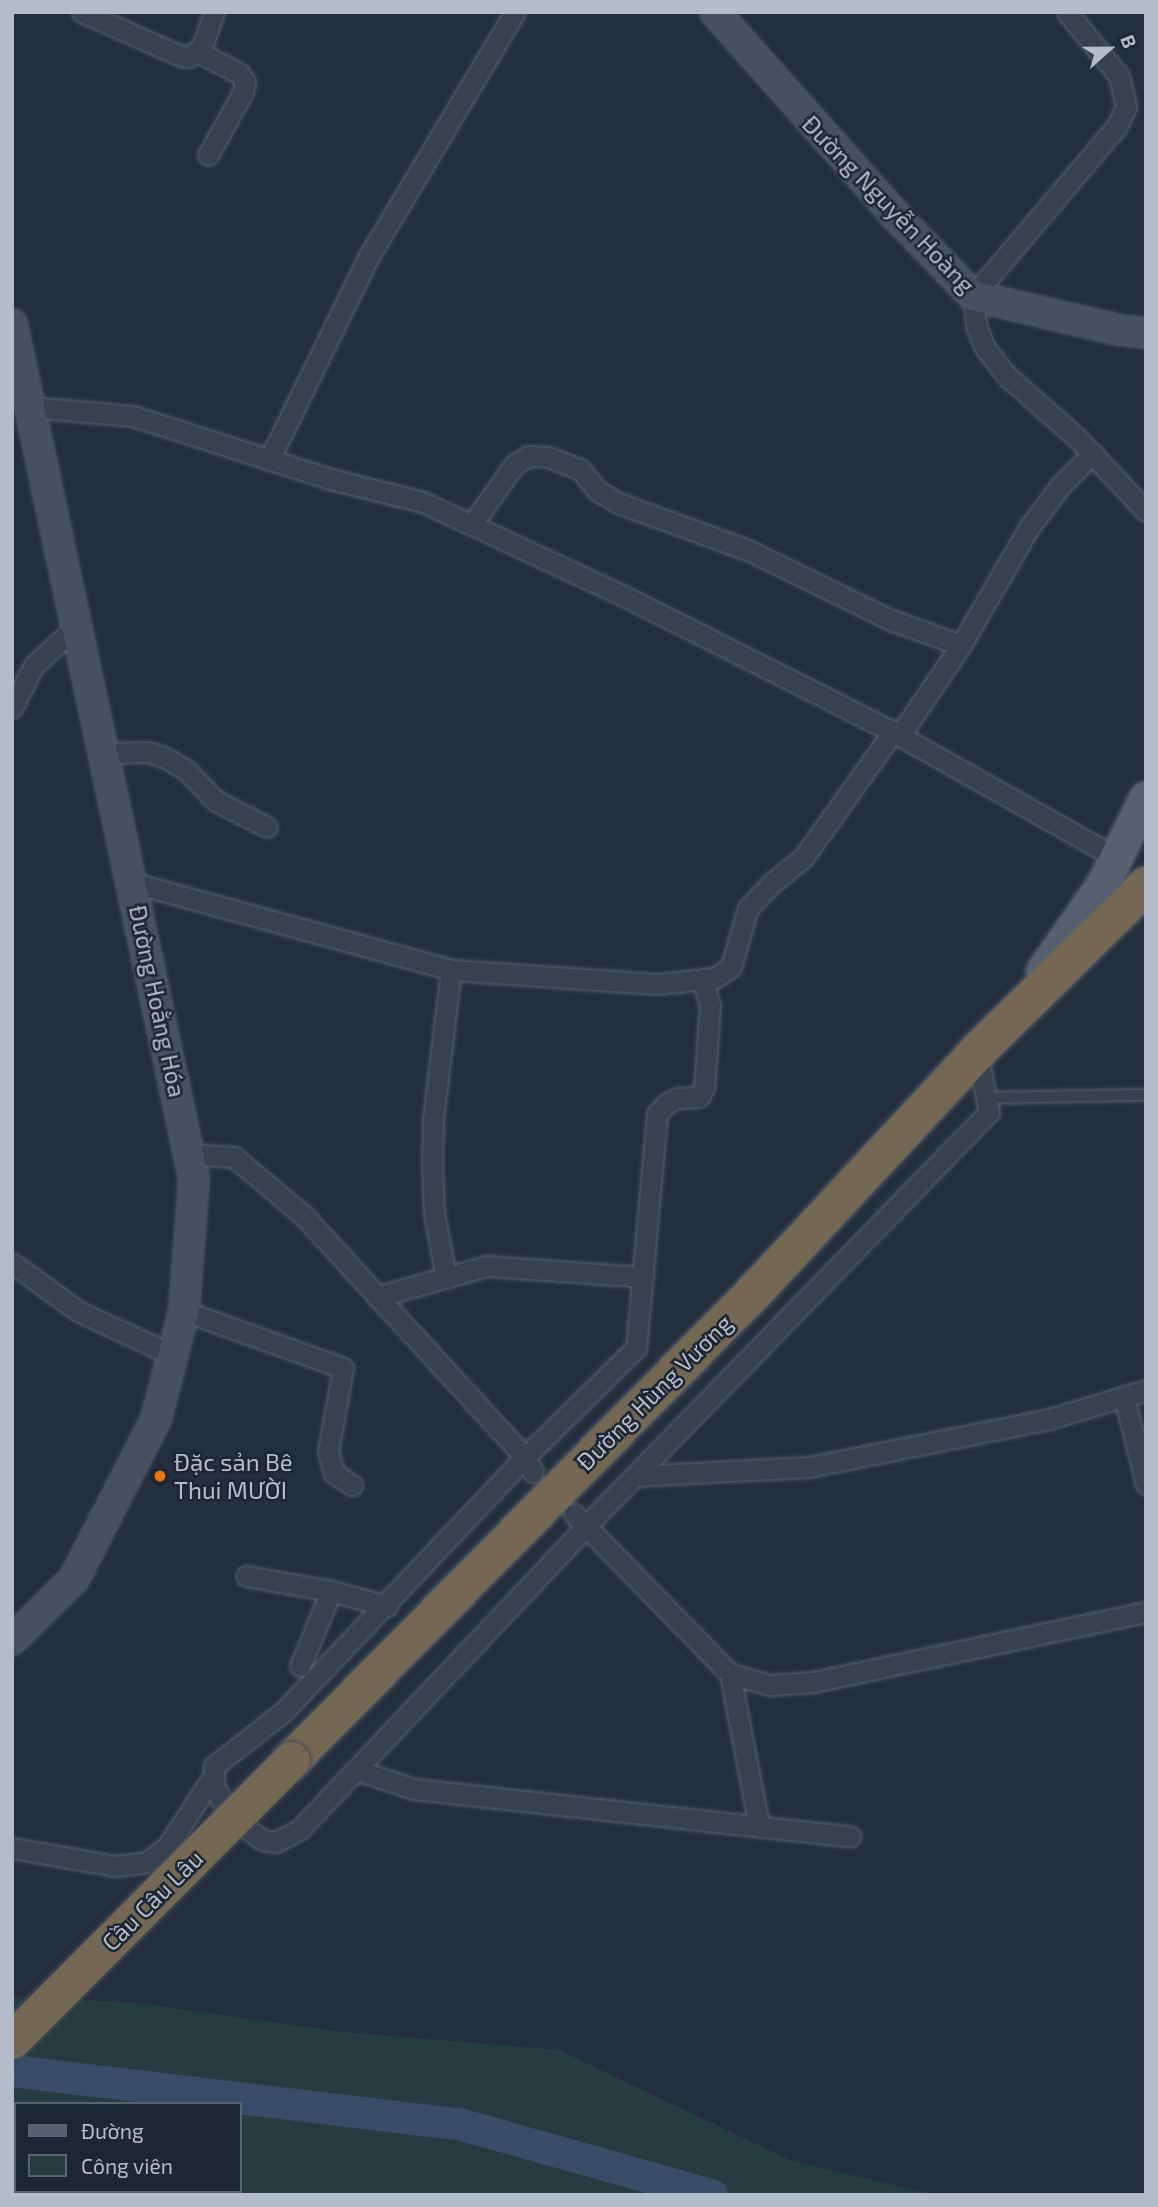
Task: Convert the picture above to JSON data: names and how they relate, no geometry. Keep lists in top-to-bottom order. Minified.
{"streets":{"highway":["Đường Hùng Vương","Cầu Câu Lâu"],"main road":["Đường Nguyễn Hoàng","Đường Hoằng Hóa"]},"crossings":[["Đường Hùng Vương","Cầu Câu Lâu"]],"places":["Đặc sản Bê Thui MƯỜI"],"legend":["Đường","Công viên"],"north":"right"}
